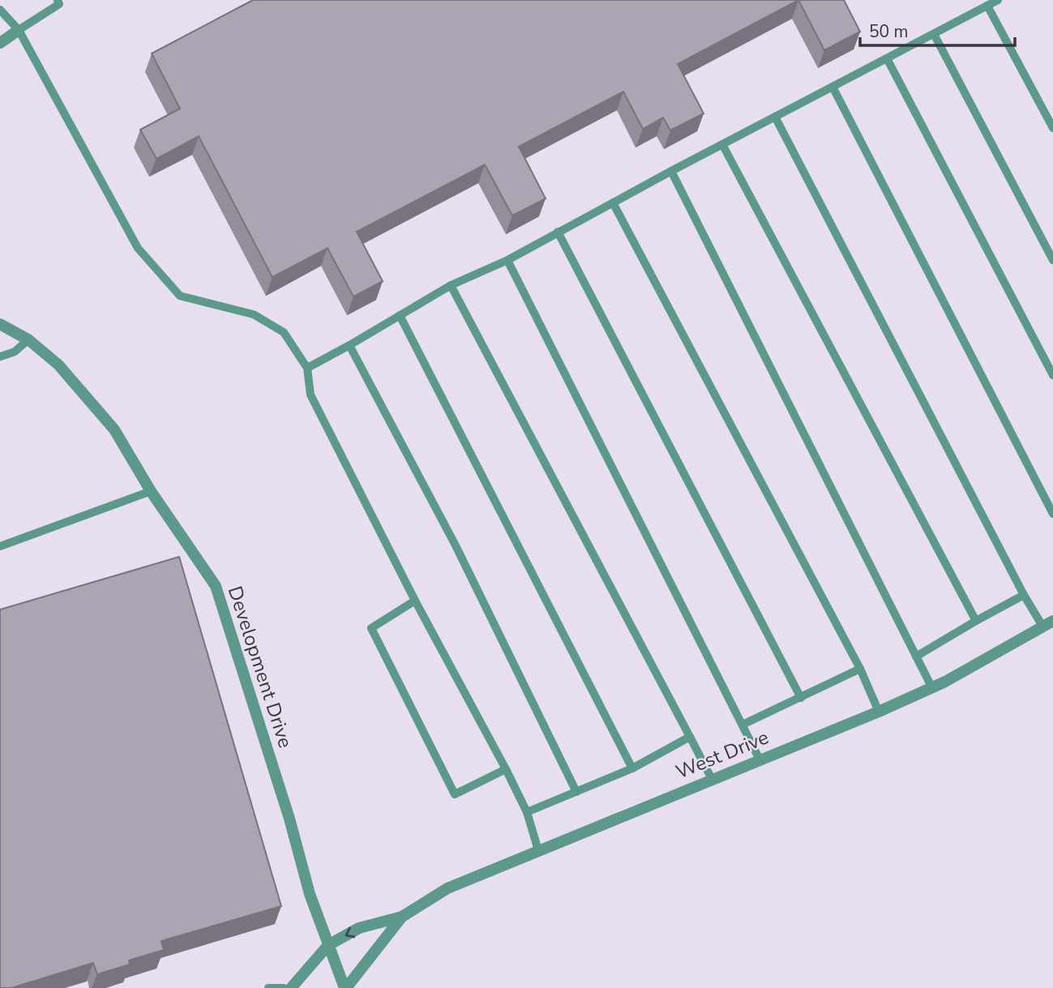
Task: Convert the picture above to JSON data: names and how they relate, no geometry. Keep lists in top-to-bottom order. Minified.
{"streets":{"street":["Development Drive","West Drive"]},"crossings":[["Development Drive","West Drive"]],"scale_bar":"50 m"}
